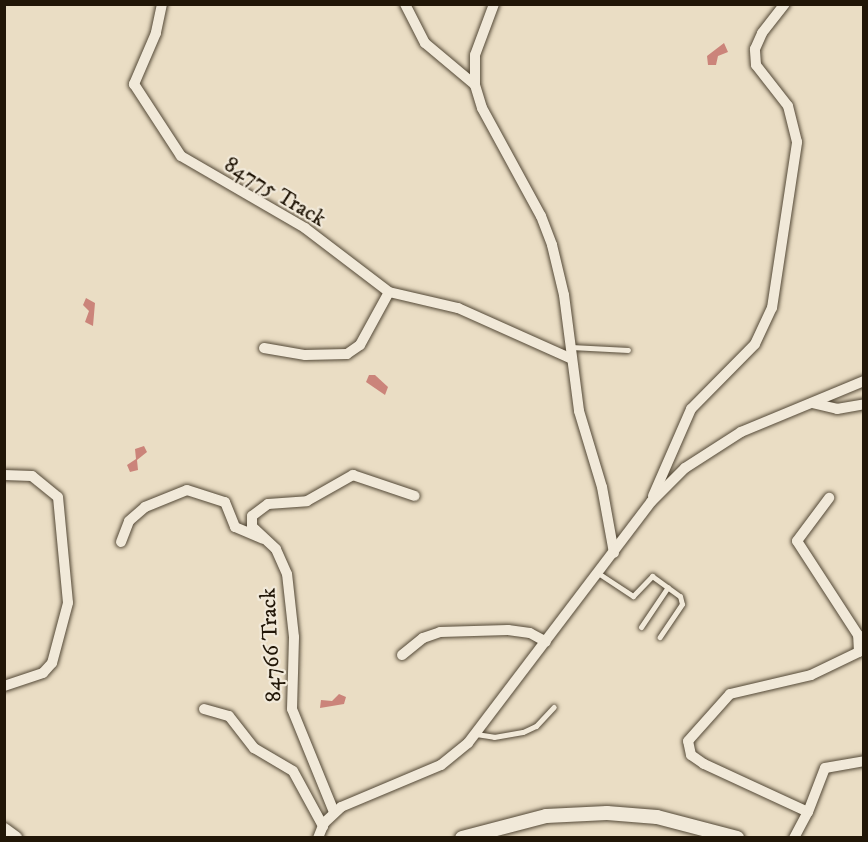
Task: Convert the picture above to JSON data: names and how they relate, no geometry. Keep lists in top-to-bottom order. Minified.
{"streets":{"street":["84775 Track","84766 Track"]}}
